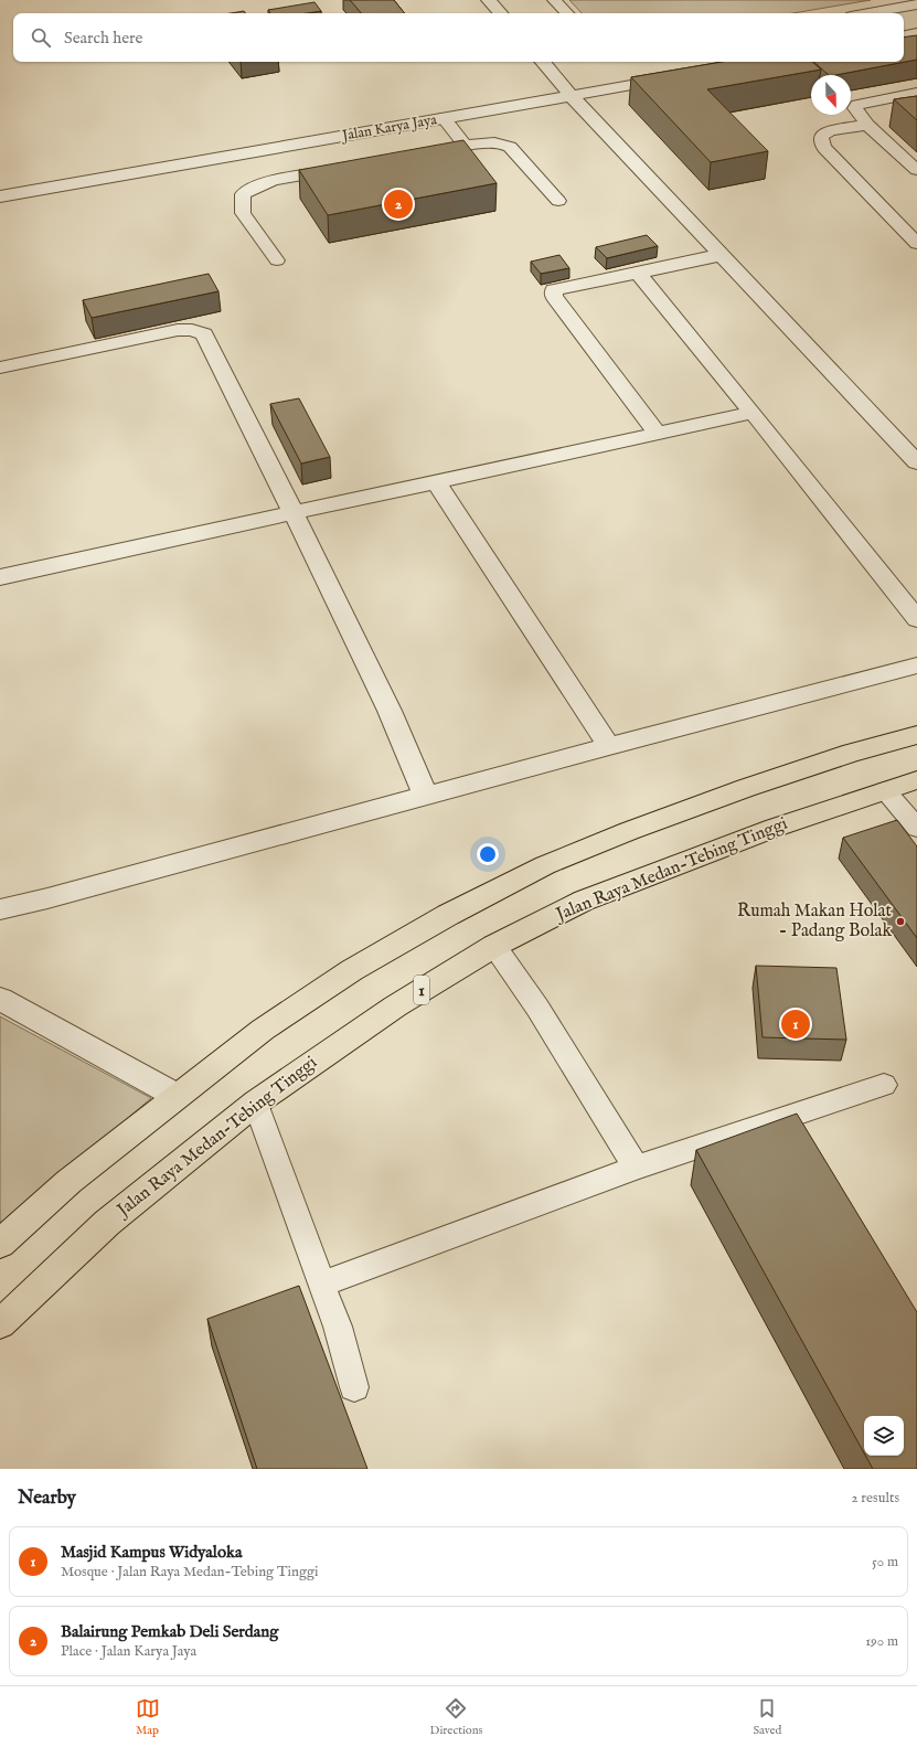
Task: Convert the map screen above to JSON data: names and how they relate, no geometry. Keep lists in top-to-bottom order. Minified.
{"streets":{"highway":["Jalan Raya Medan-Tebing Tinggi","1"],"street":["Jalan Karya Jaya"]},"places":["Rumah Makan Holat - Padang Bolak"],"north":"bottom","page":{"search":"Search here","pins":["2","1"],"heading":["Nearby","2 results"],"list":[{"mark":"1","name":"Masjid Kampus Widyaloka","note":"Mosque · Jalan Raya Medan-Tebing Tinggi","value":"50 m"},{"mark":"2","name":"Balairung Pemkab Deli Serdang","note":"Place · Jalan Karya Jaya","value":"190 m"}],"nav":["Map","Directions","Saved"]}}
